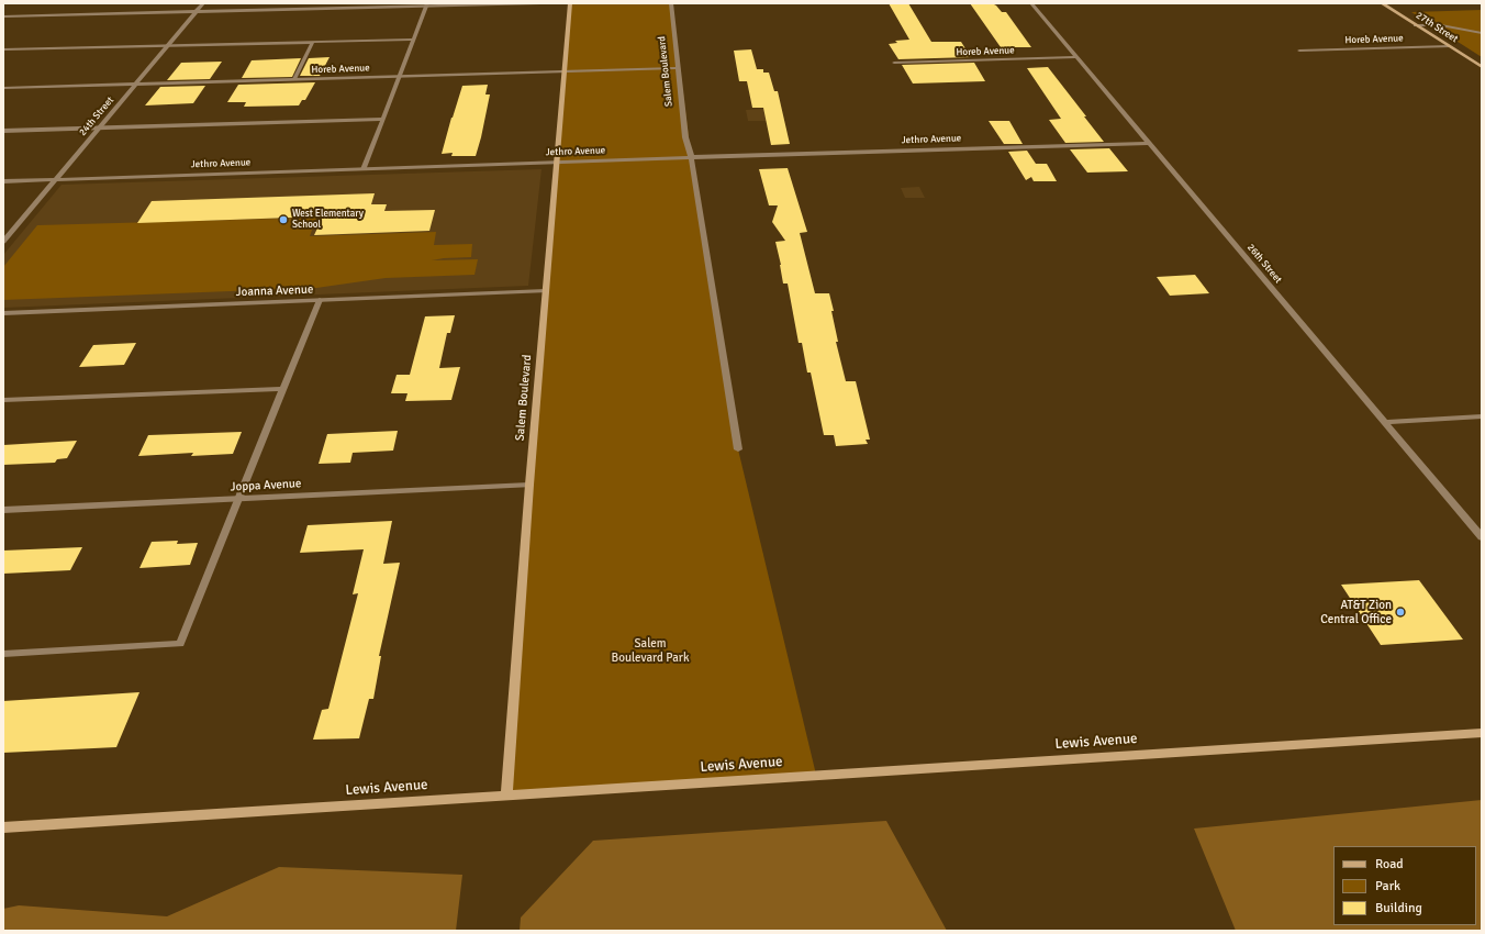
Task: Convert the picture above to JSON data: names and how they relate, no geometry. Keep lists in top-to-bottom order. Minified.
{"streets":{"street":["27th Street","Horeb Avenue","Salem Boulevard","24th Street","Jethro Avenue","26th Street","Joanna Avenue","Joppa Avenue","Lewis Avenue"]},"crossings":[["27th Street","Horeb Avenue"],["Horeb Avenue","Salem Boulevard"],["Horeb Avenue","24th Street"],["Horeb Avenue","26th Street"],["Salem Boulevard","Jethro Avenue"],["Salem Boulevard","Joanna Avenue"],["Salem Boulevard","Joppa Avenue"],["Salem Boulevard","Lewis Avenue"],["24th Street","Jethro Avenue"],["Jethro Avenue","26th Street"]],"parks":["Salem Boulevard Park"],"places":["West Elementary School","AT&T Zion Central Office"],"legend":["Road","Park","Building"]}
